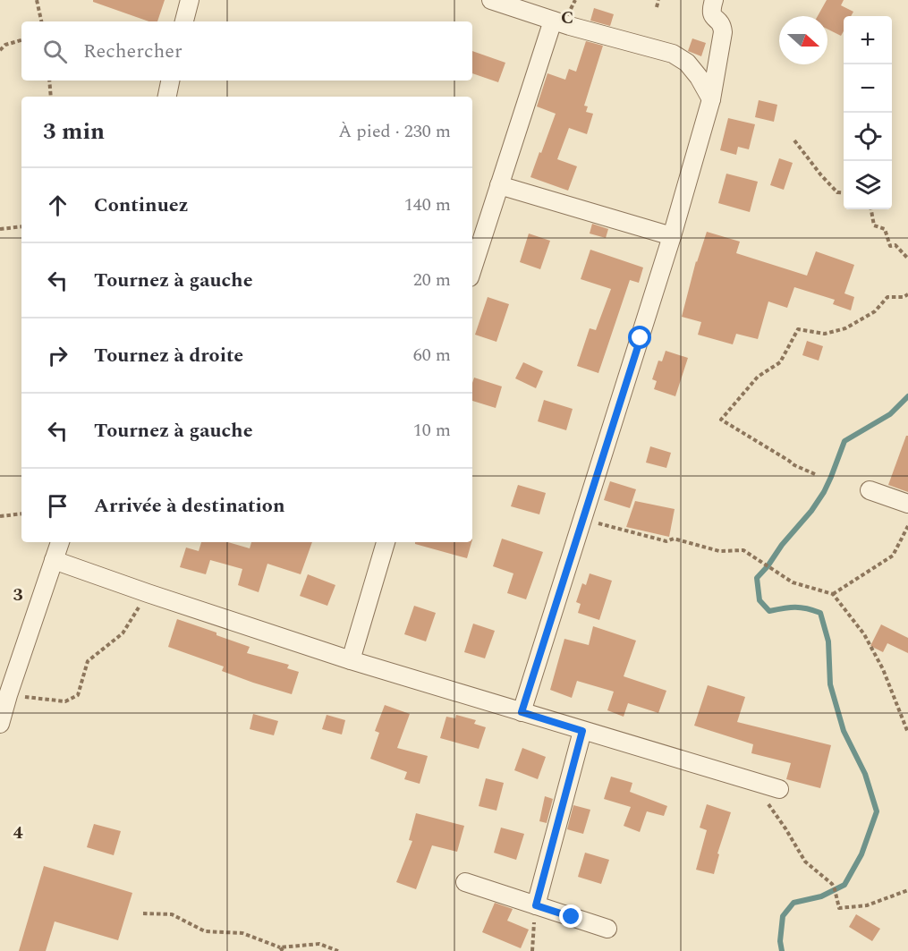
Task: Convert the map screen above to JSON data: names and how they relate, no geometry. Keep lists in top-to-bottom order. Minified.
{"north":"right","page":{"map_buttons":["+","−"],"search":"Rechercher","heading":["3 min","À pied · 230 m"],"list":[["Continuez","140 m"],["Tournez à gauche","20 m"],["Tournez à droite","60 m"],["Tournez à gauche","10 m"],"Arrivée à destination"]},"grid":{"columns":["C"],"rows":["3","4"]}}
